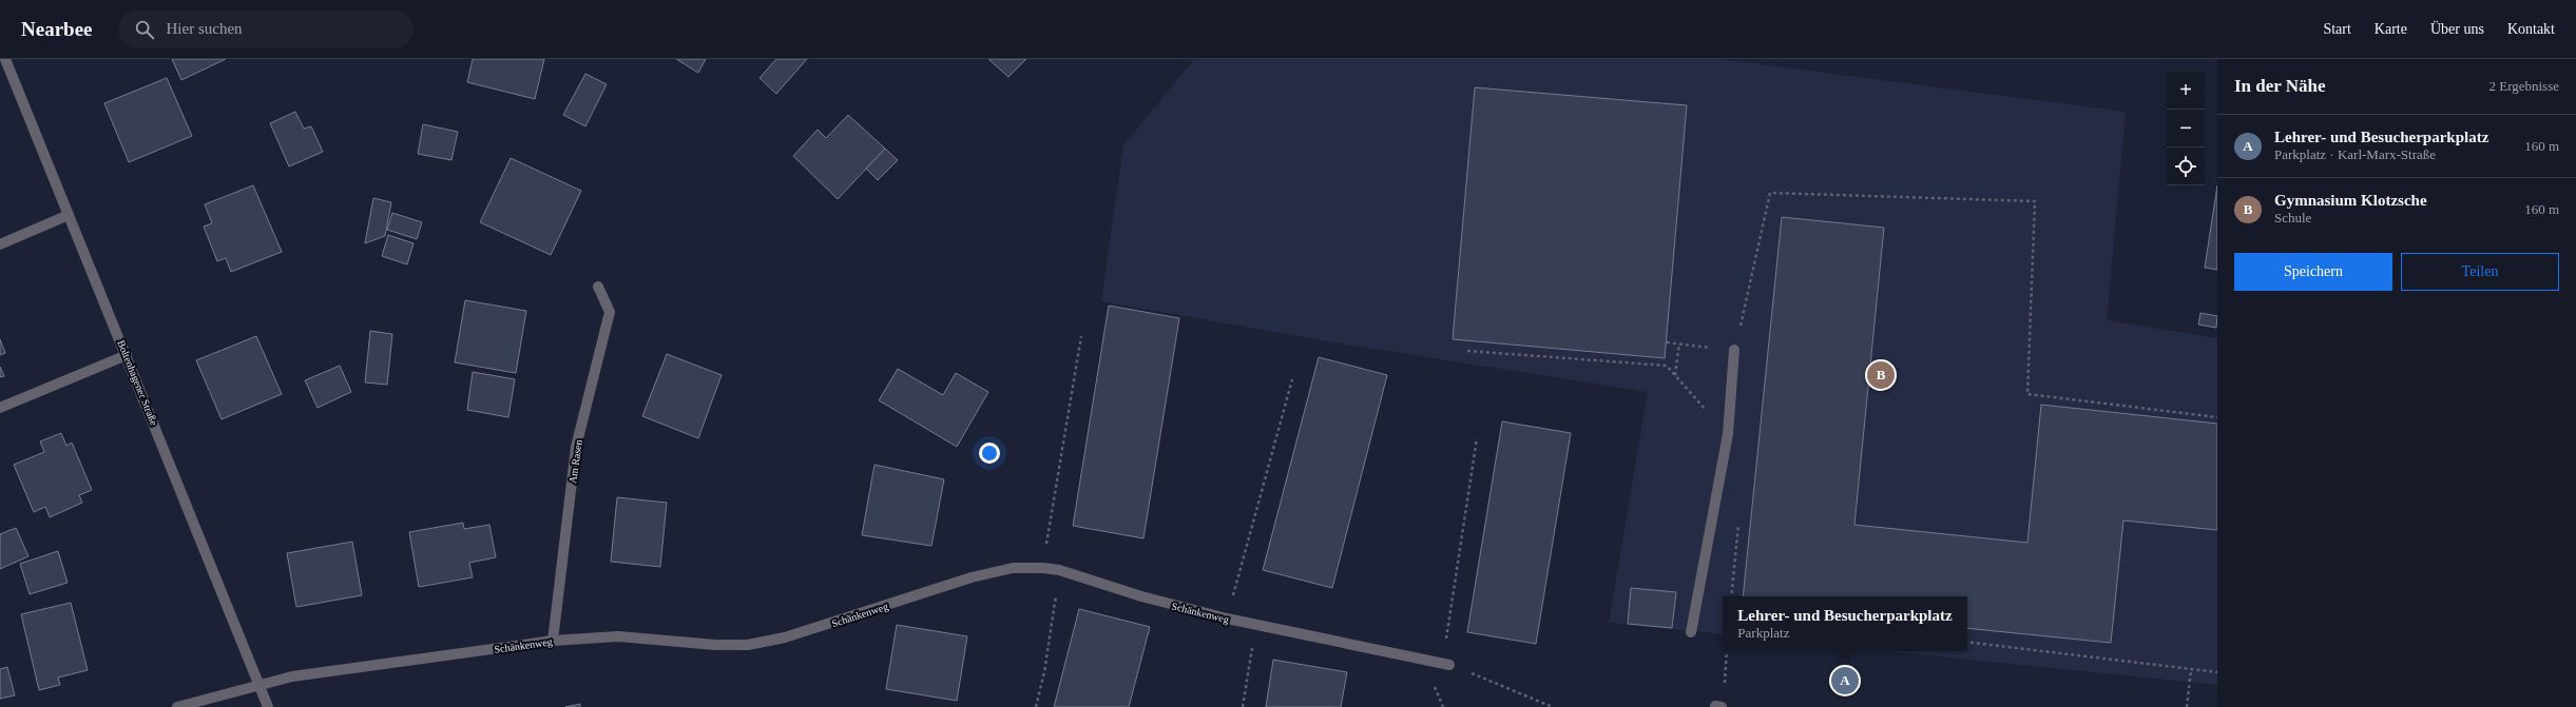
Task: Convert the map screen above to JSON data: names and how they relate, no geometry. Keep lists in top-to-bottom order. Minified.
{"streets":{"street":["Boltenhagener Straße","Am Rasen","Schänkenweg"]},"crossings":[["Boltenhagener Straße","Schänkenweg"],["Am Rasen","Schänkenweg"]],"page":{"header":"Nearbee","search":"Hier suchen","nav":["Start","Karte","Über uns","Kontakt"],"heading":["In der Nähe","2 Ergebnisse"],"map_buttons":["+","−"],"list":[{"mark":"A","name":"Lehrer- und Besucherparkplatz","note":"Parkplatz · Karl-Marx-Straße","value":"160 m"},{"mark":"B","name":"Gymnasium Klotzsche","note":"Schule","value":"160 m"}],"buttons":["Speichern","Teilen"],"pins":["B","A"],"popup":["Lehrer- und Besucherparkplatz","Parkplatz"]}}
